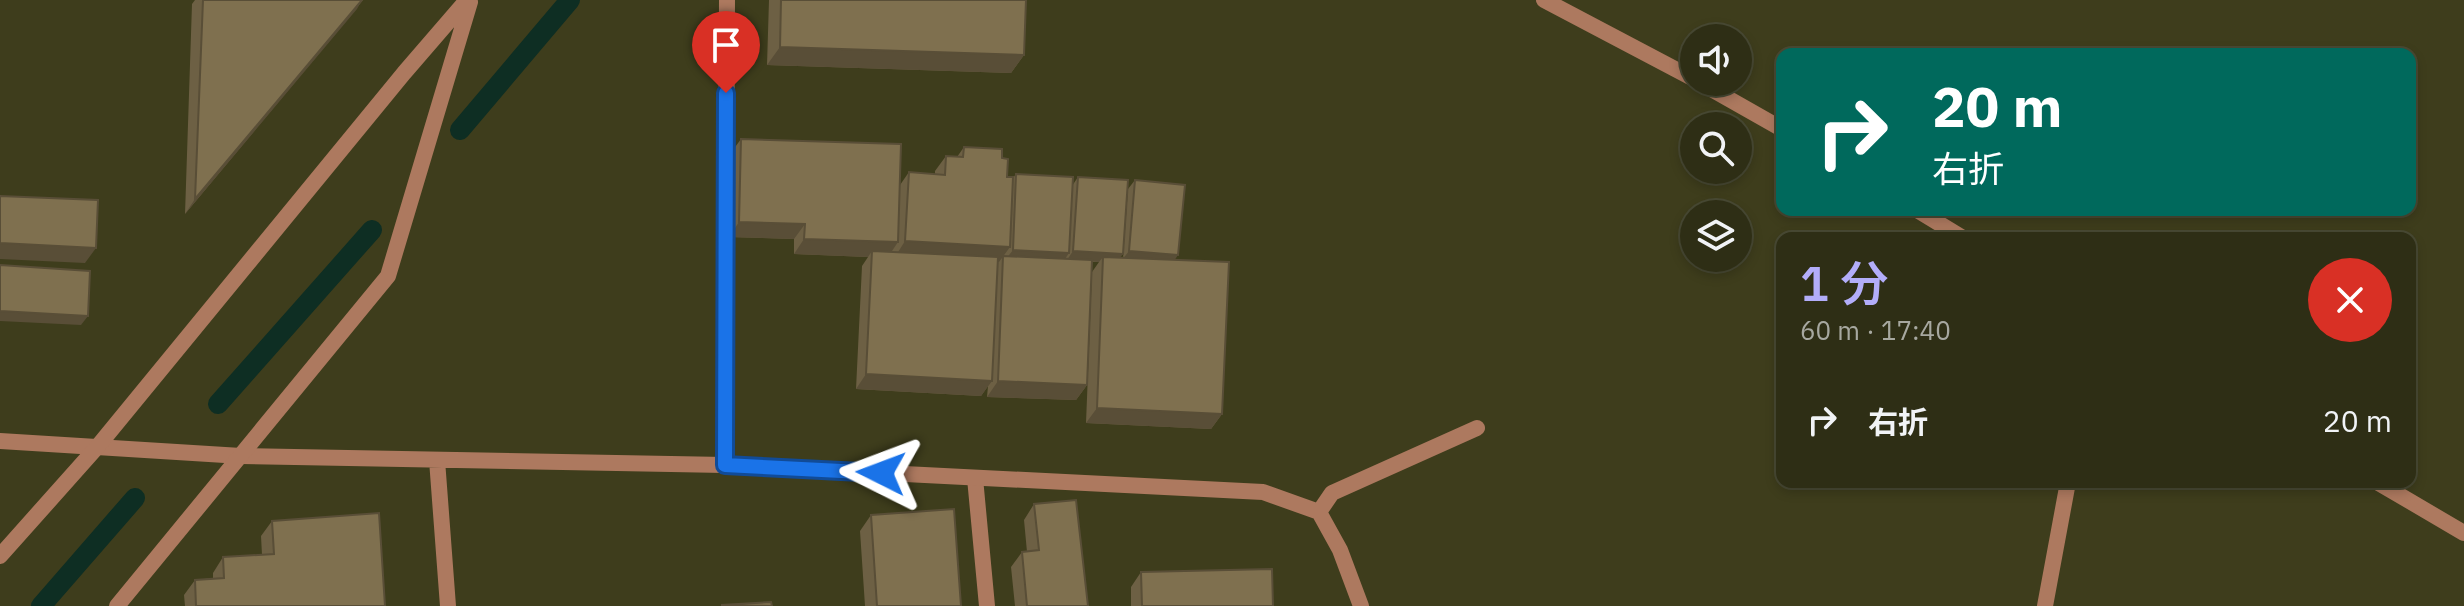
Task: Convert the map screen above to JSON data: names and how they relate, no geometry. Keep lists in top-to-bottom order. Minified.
{"page":{"turn":["20 m","右折"],"heading":["1 分","60 m · 17:40"],"list":[{"name":"右折","value":"20 m"}]}}
